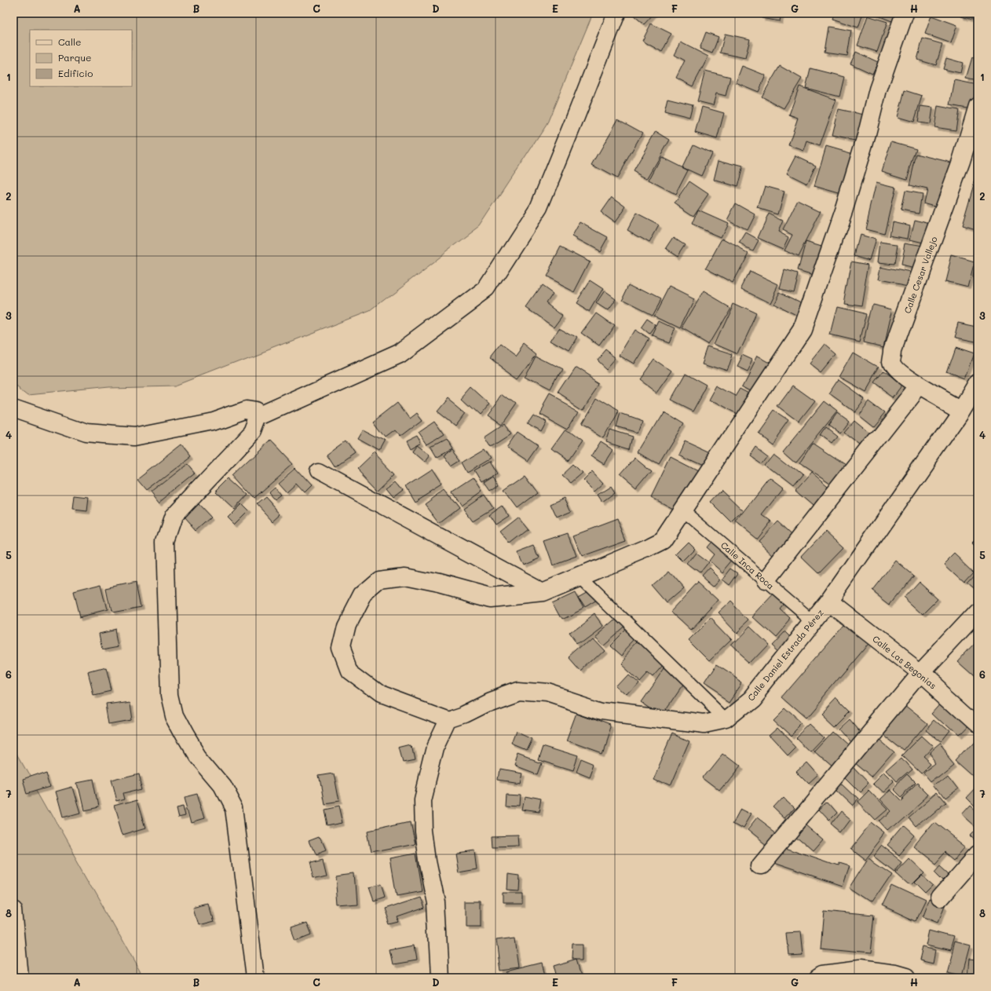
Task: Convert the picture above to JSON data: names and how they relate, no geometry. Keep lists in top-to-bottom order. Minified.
{"streets":{"street":["Calle Cesar Vallejo","Calle Daniel Estrada Pérez","Calle Las Begonias"],"lane":["Calle Inca Roca"]},"crossings":[["Calle Cesar Vallejo","Calle Daniel Estrada Pérez"],["Calle Inca Roca","Calle Daniel Estrada Pérez"],["Calle Daniel Estrada Pérez","Calle Las Begonias"]],"legend":["Calle","Parque","Edificio"],"grid":{"columns":["A","B","C","D","E","F","G","H"],"rows":["1","2","3","4","5","6","7","8"]}}
